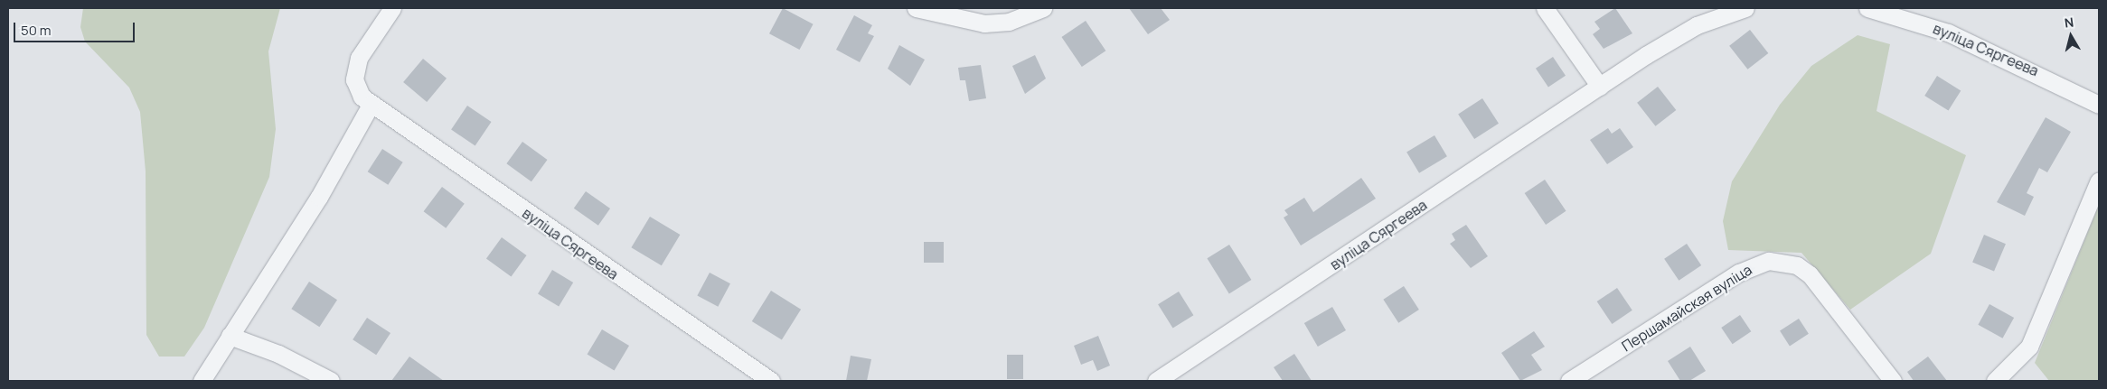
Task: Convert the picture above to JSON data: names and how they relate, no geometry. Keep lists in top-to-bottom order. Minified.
{"streets":{"street":["вуліца Сяргеева","Першамайская вуліца"]},"scale_bar":"50 m","north":"top"}
